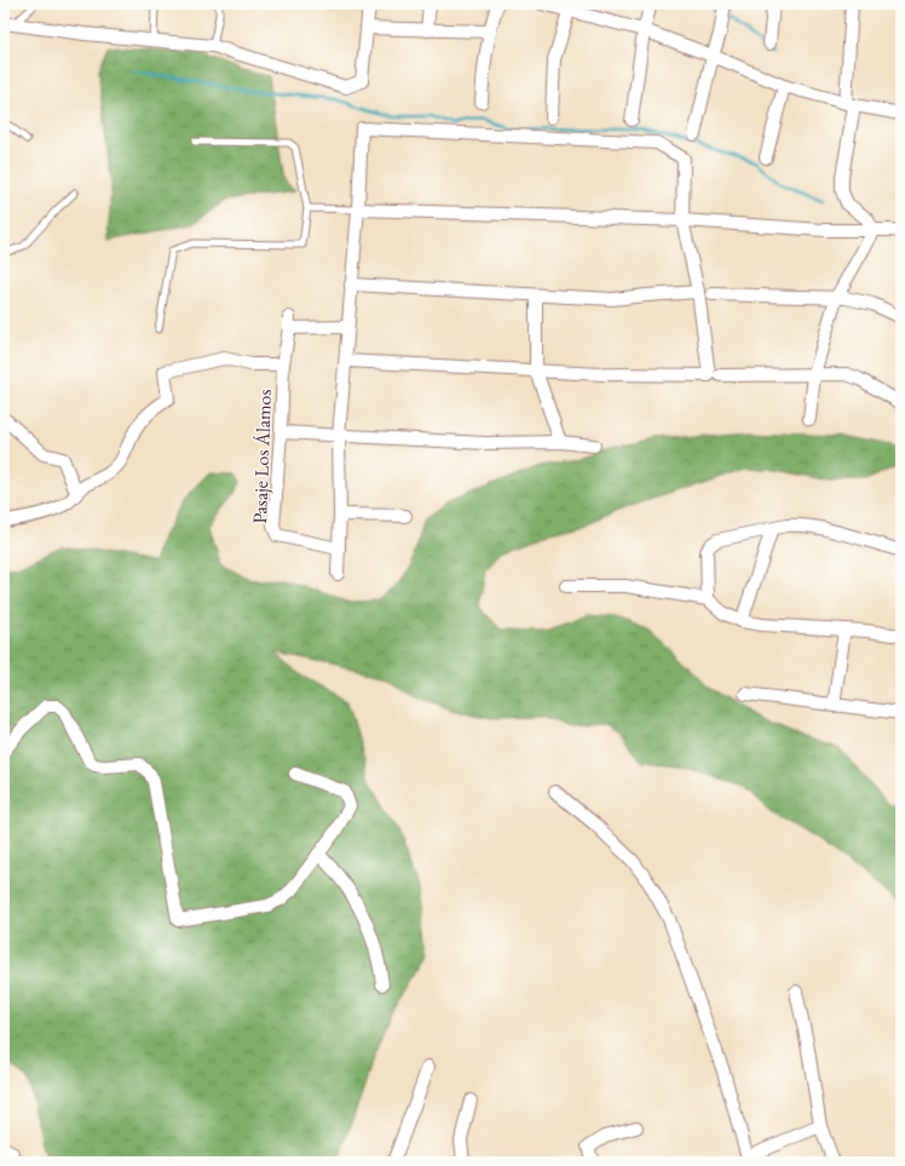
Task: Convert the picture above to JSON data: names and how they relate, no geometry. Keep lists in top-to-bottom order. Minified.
{"streets":{"street":["Pasaje Los Álamos"]}}
